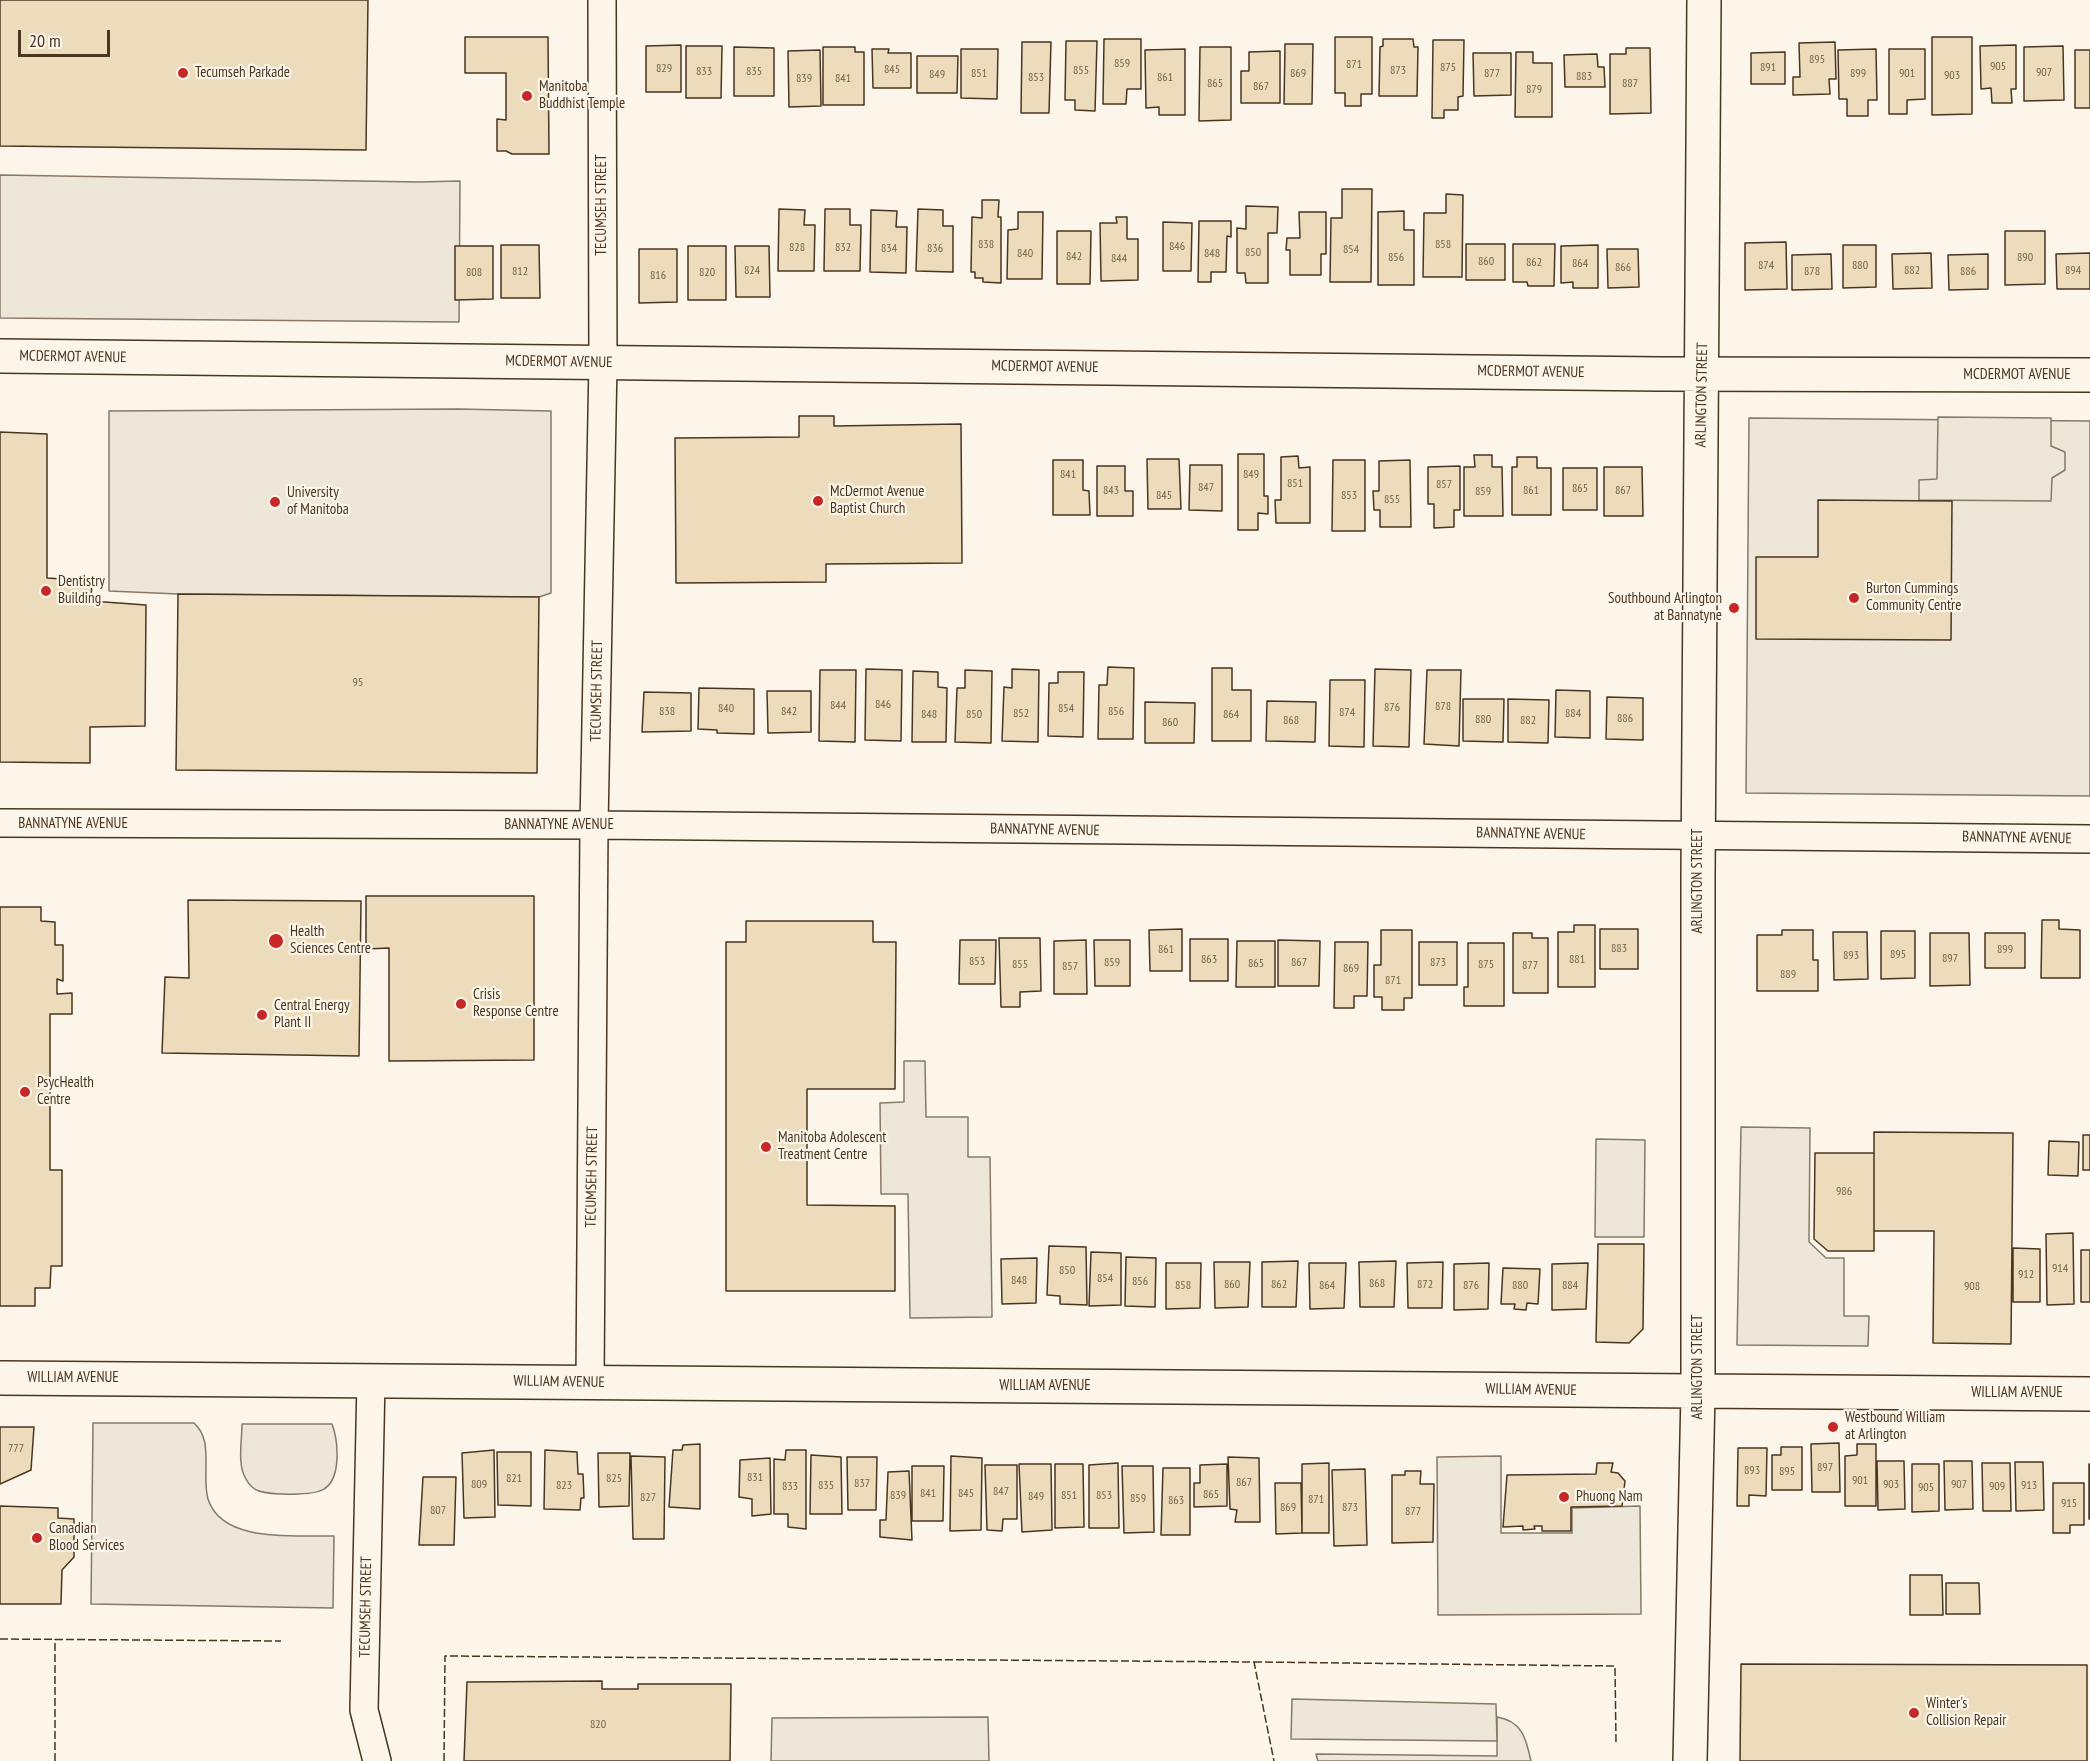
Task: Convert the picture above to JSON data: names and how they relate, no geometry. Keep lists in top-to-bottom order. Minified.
{"streets":{"main road":["MCDERMOT AVENUE","ARLINGTON STREET","WILLIAM AVENUE"],"street":["TECUMSEH STREET","BANNATYNE AVENUE"]},"crossings":[["TECUMSEH STREET","MCDERMOT AVENUE"],["TECUMSEH STREET","BANNATYNE AVENUE"],["TECUMSEH STREET","WILLIAM AVENUE"],["MCDERMOT AVENUE","ARLINGTON STREET"],["ARLINGTON STREET","BANNATYNE AVENUE"],["ARLINGTON STREET","WILLIAM AVENUE"]],"places":["Tecumseh Parkade","Manitoba Buddhist Temple","McDermot Avenue Baptist Church","University of Manitoba","Dentistry Building","Burton Cummings Community Centre","Southbound Arlington at Bannatyne","Health Sciences Centre","Crisis Response Centre","Central Energy Plant II","PsycHealth Centre","Manitoba Adolescent Treatment Centre","Westbound William at Arlington","Phuong Nam","Canadian Blood Services","Winter's Collision Repair"],"house_numbers":["895","859","871","905","875","891","829","845","855","873","833","835","907","851","869","877","899","901","849","903","883","853","861","839","841","865","887","867","879","838","858","846","828","832","834","836","854","850","840","848","842","856","890","844","860","862","864","874","880","866","824","882","894","812","878","886","808","820","816","841","849","851","857","847","865","843","861","867","859","845","853","855","95","846","844","878","876","840","854","838","842","856","874","852","884","848","850","864","886","880","868","882","860","883","861","899","895","893","897","863","881","853","859","867","873","865","855","875","877","857","869","889","871","986","914","850","912","854","848","856","868","860","862","872","858","864","876","880","884","908","777","897","893","895","831","821","825","901","867","837","809","903","907","823","835","913","833","909","905","847","841","845","865","839","851","853","849","827","859","871","863","915","869","873","807","877","820"],"scale_bar":"20 m"}
